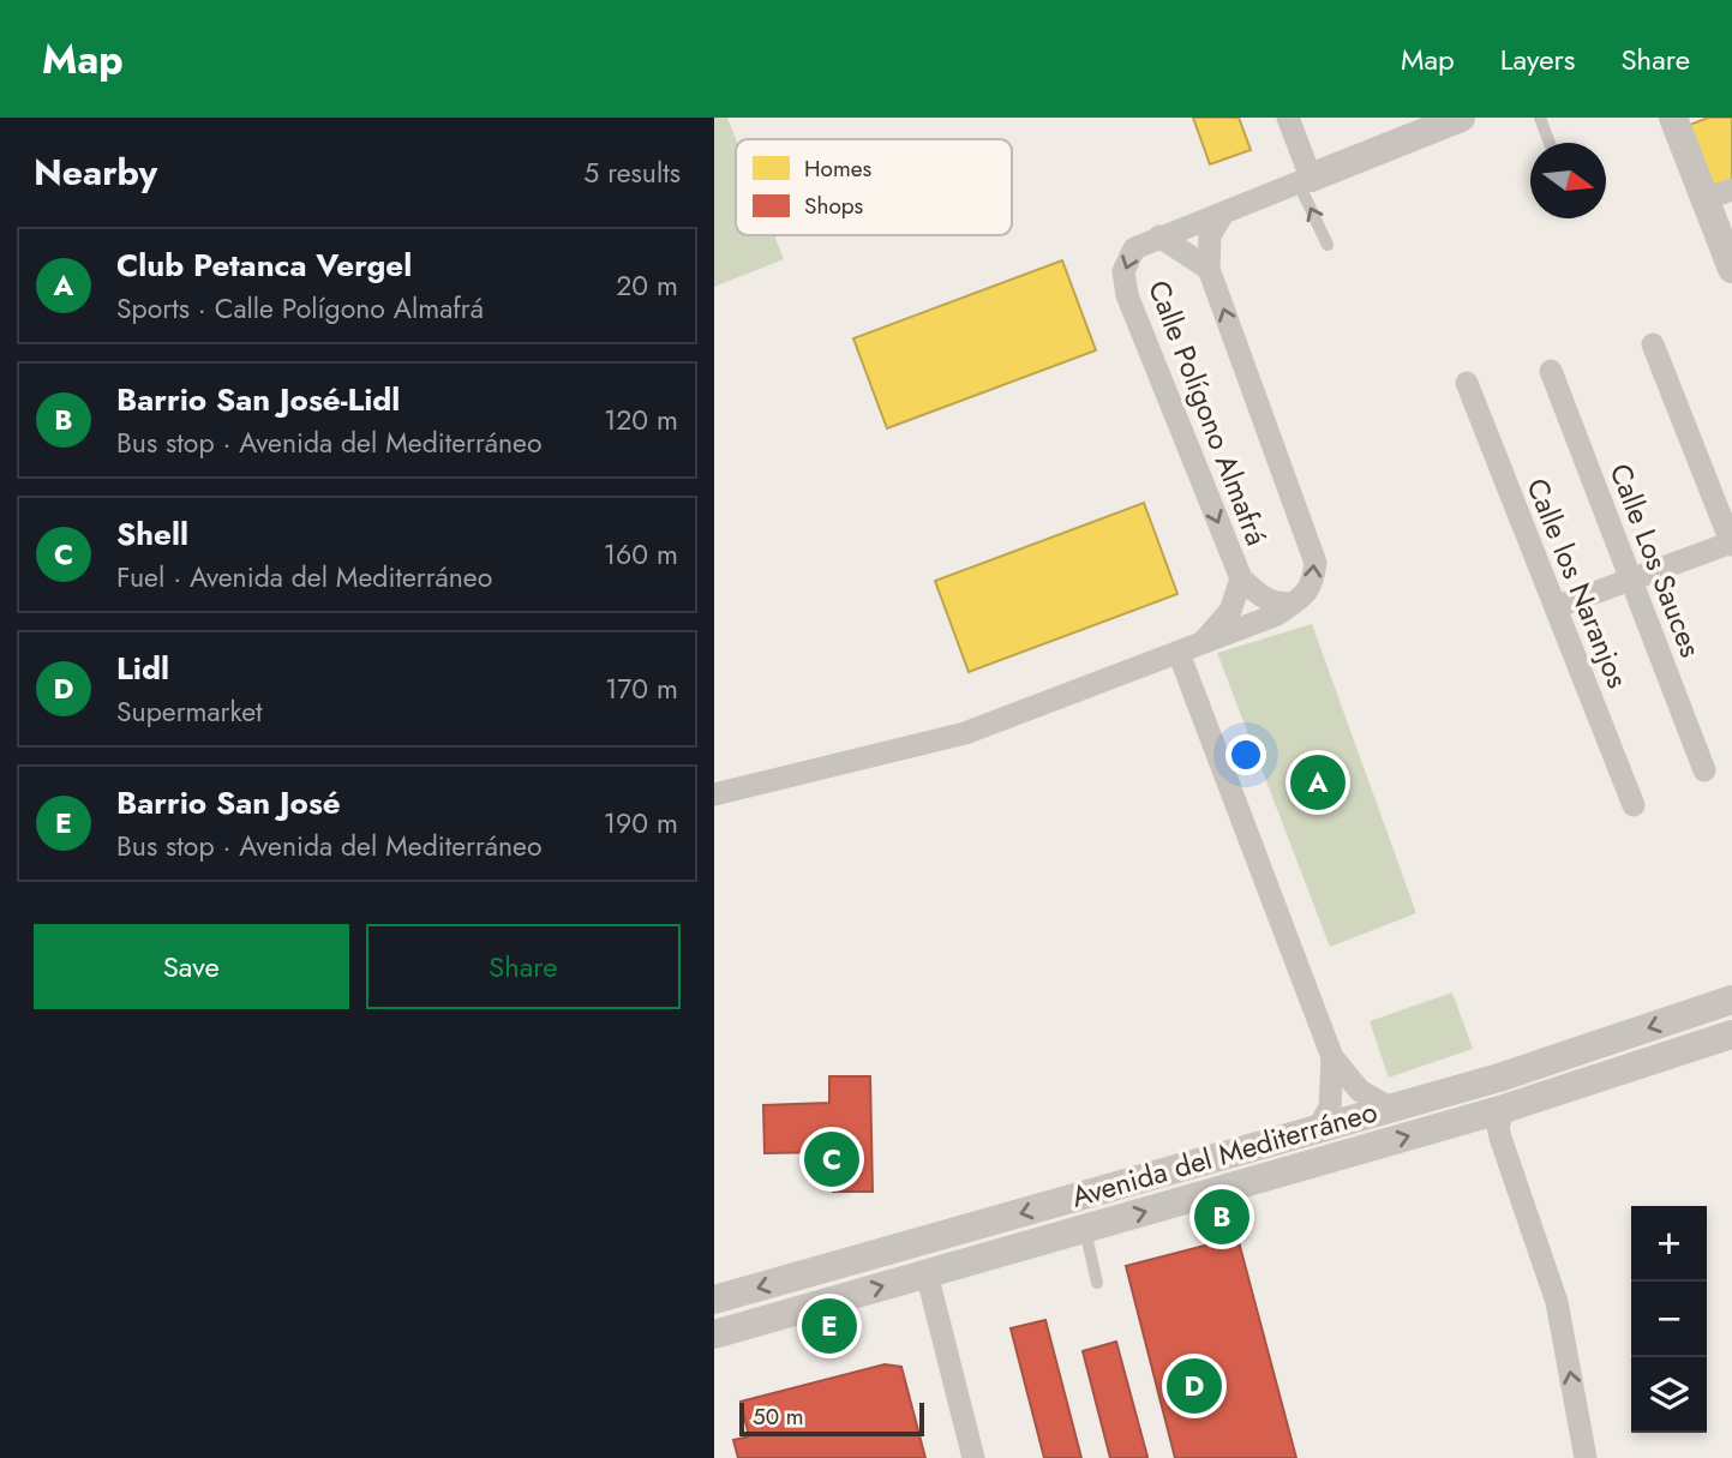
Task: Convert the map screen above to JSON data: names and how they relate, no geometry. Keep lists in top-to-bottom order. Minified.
{"streets":{"street":["Calle Polígono Almafrá","Calle Los Sauces","Calle los Naranjos","Avenida del Mediterráneo"]},"legend":["Homes","Shops"],"scale_bar":"50 m","north":"right","page":{"header":"Map","nav":["Map","Layers","Share"],"heading":["Nearby","5 results"],"list":[{"mark":"A","name":"Club Petanca Vergel","note":"Sports · Calle Polígono Almafrá","value":"20 m"},{"mark":"B","name":"Barrio San José-Lidl","note":"Bus stop · Avenida del Mediterráneo","value":"120 m"},{"mark":"C","name":"Shell","note":"Fuel · Avenida del Mediterráneo","value":"160 m"},{"mark":"D","name":"Lidl","note":"Supermarket","value":"170 m"},{"mark":"E","name":"Barrio San José","note":"Bus stop · Avenida del Mediterráneo","value":"190 m"}],"pins":["A","C","B","E","D"],"buttons":["Save","Share"],"map_buttons":["+","−"],"scale":"50 m"}}
